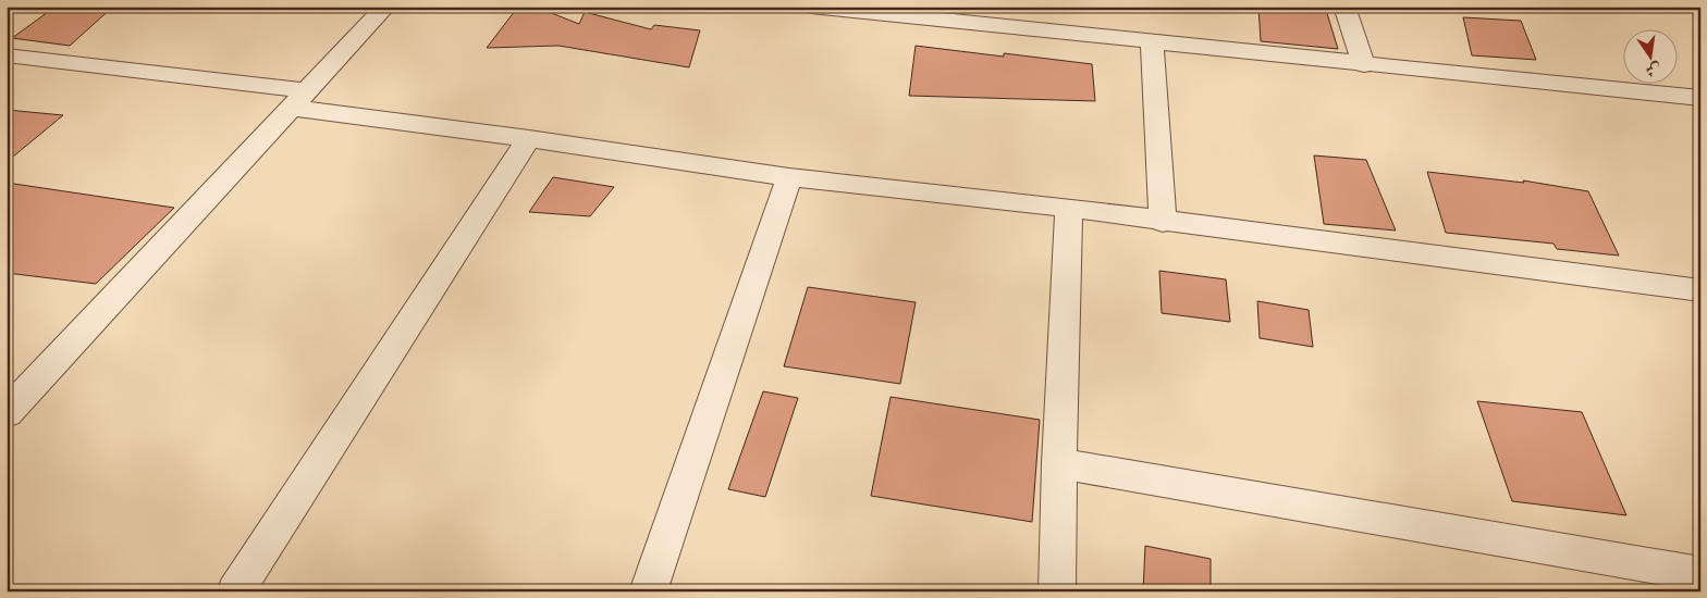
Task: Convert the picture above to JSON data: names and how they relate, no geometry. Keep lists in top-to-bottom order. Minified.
{"north":"bottom"}
